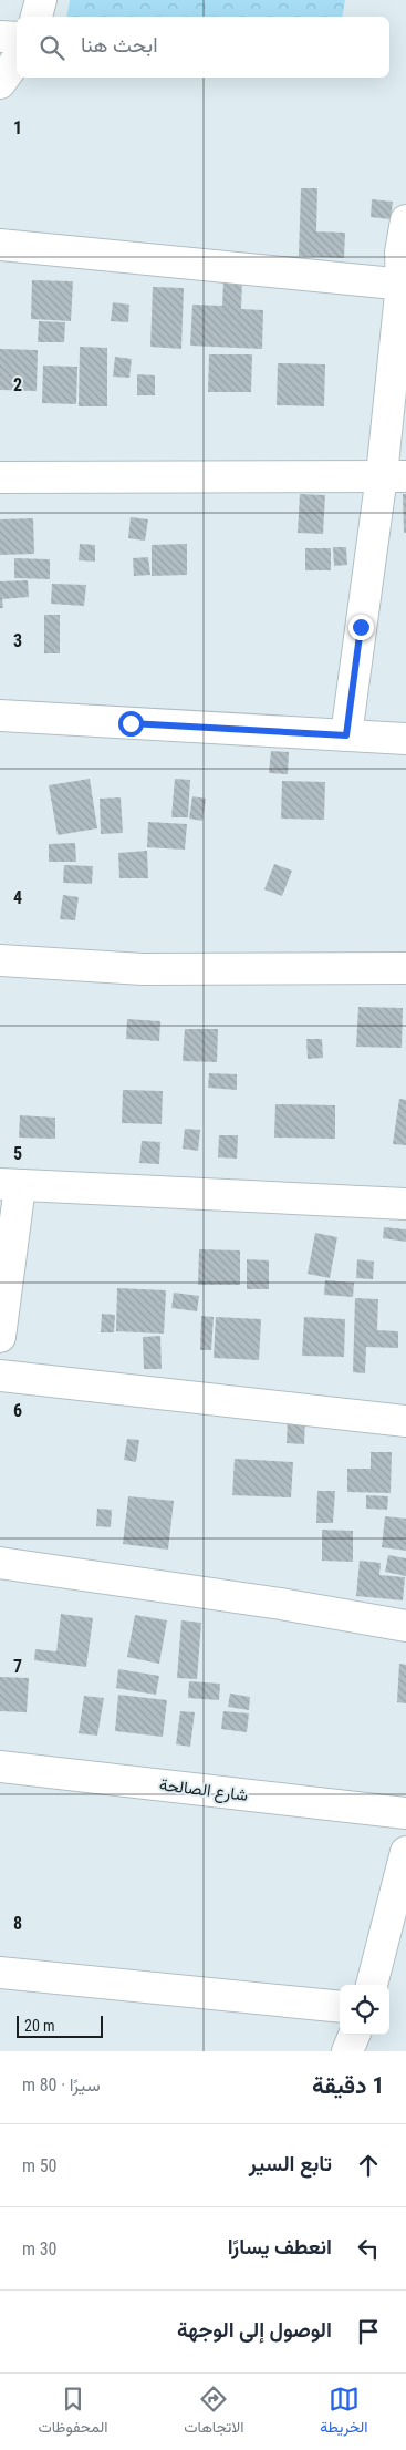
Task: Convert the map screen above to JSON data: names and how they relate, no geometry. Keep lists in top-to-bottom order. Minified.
{"streets":{"street":["شارع الصالحة"]},"scale_bar":"20 m","page":{"search":"ابحث هنا","scale":"20 m","heading":["1 دقيقة","سيرًا · 80 m"],"list":[["تابع السير","50 m"],["انعطف يسارًا","30 m"],"الوصول إلى الوجهة"],"nav":["الخريطة","الاتجاهات","المحفوظات"]},"grid":{"rows":["1","2","3","4","5","6","7","8"]}}
